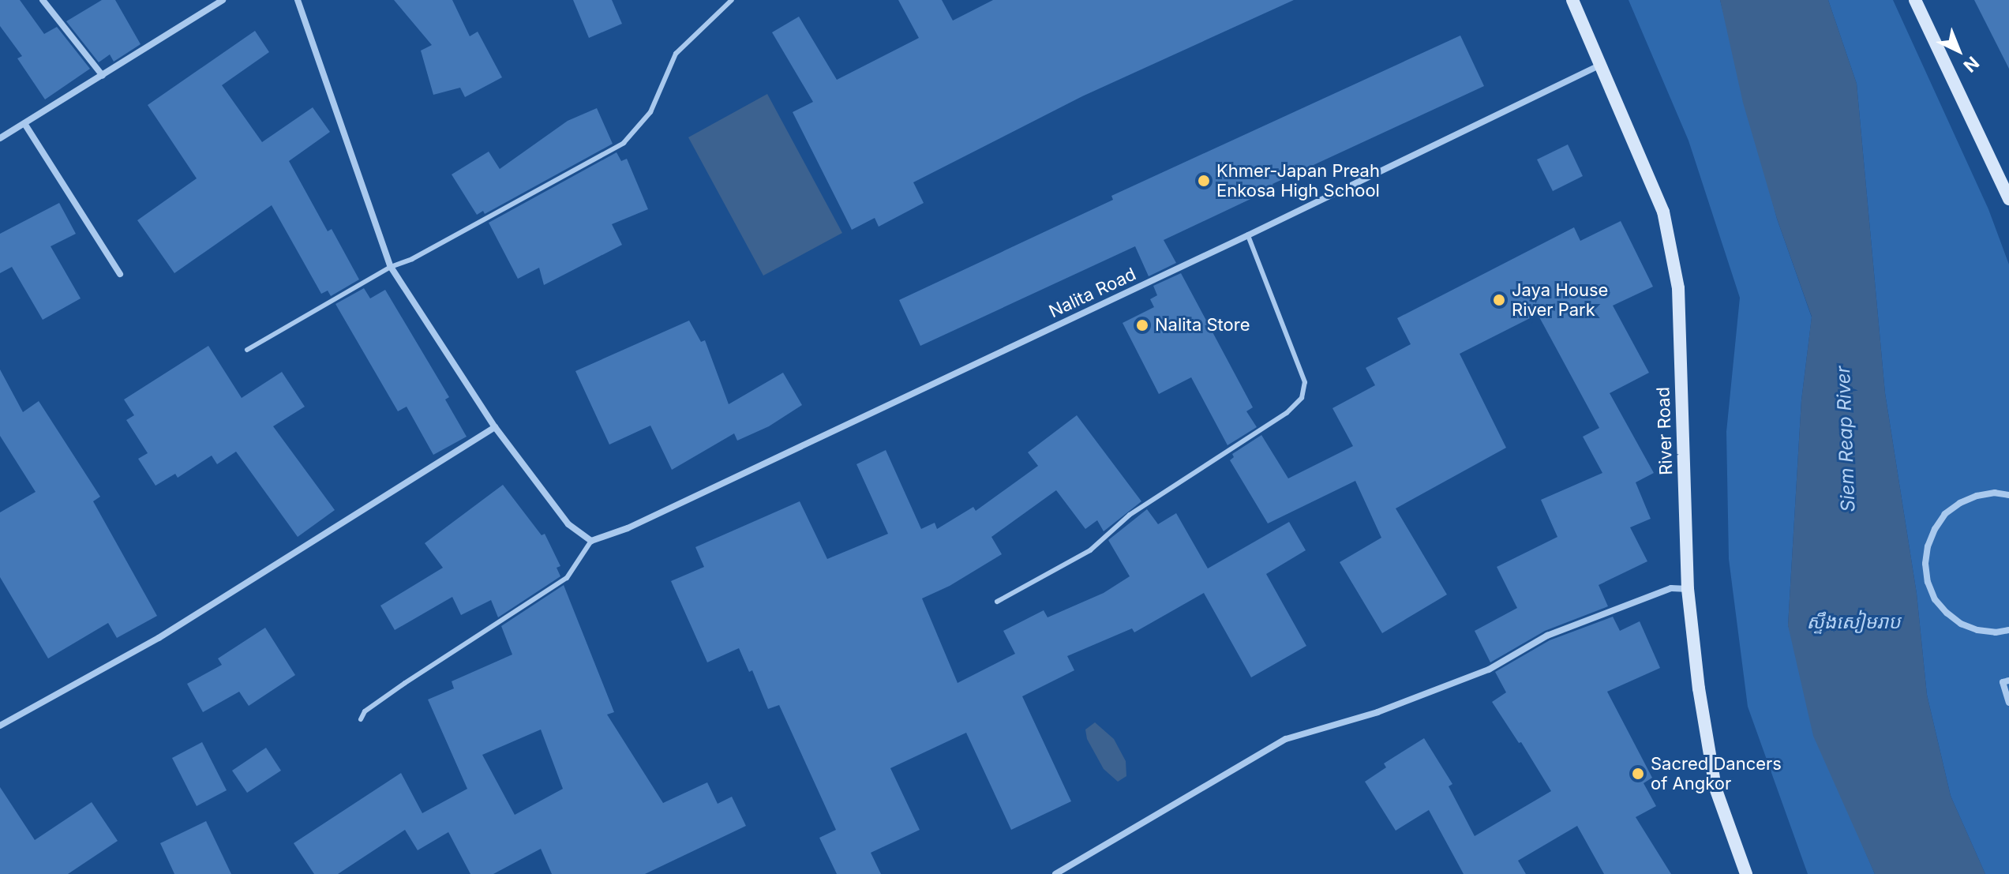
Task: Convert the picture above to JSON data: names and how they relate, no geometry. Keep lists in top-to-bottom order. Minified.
{"streets":{"street":["Nalita Road","River Road"]},"crossings":[["Nalita Road","River Road"]],"water":["Siem Reap River","ស្ទឹងសៀមរាប"],"places":["Khmer-Japan Preah Enkosa High School","Jaya House River Park","Nalita Store","Sacred Dancers of Angkor"],"north":"bottom right"}
